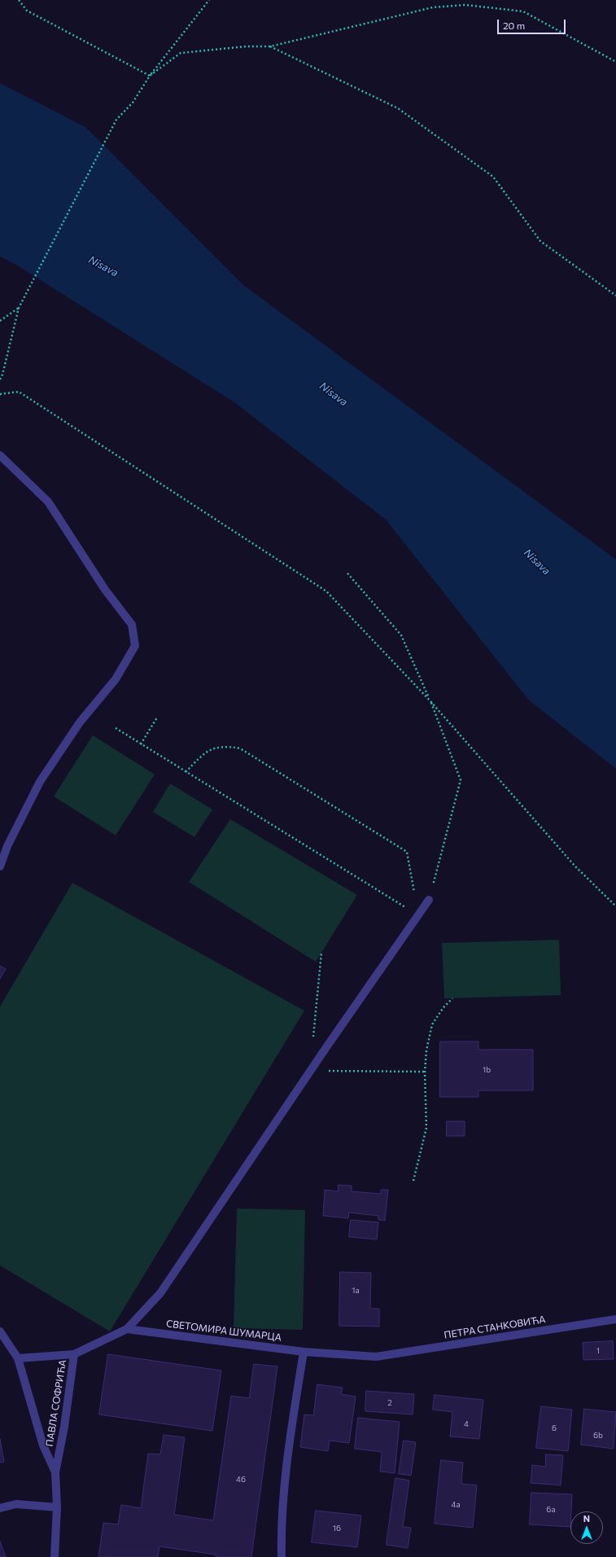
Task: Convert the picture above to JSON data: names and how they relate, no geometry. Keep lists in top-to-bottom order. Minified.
{"streets":{"street":["ПЕТРА СТАНКОВИЋА","СВЕТОМИРА ШУМАРЦА","ПАВЛА СОФРИЋА"]},"crossings":[["ПЕТРА СТАНКОВИЋА","СВЕТОМИРА ШУМАРЦА"]],"water":["Nisava"],"house_numbers":["1b","1a","1","2","4","6","6b","46","4a","6a","16"],"scale_bar":"20 m","north":"top"}
